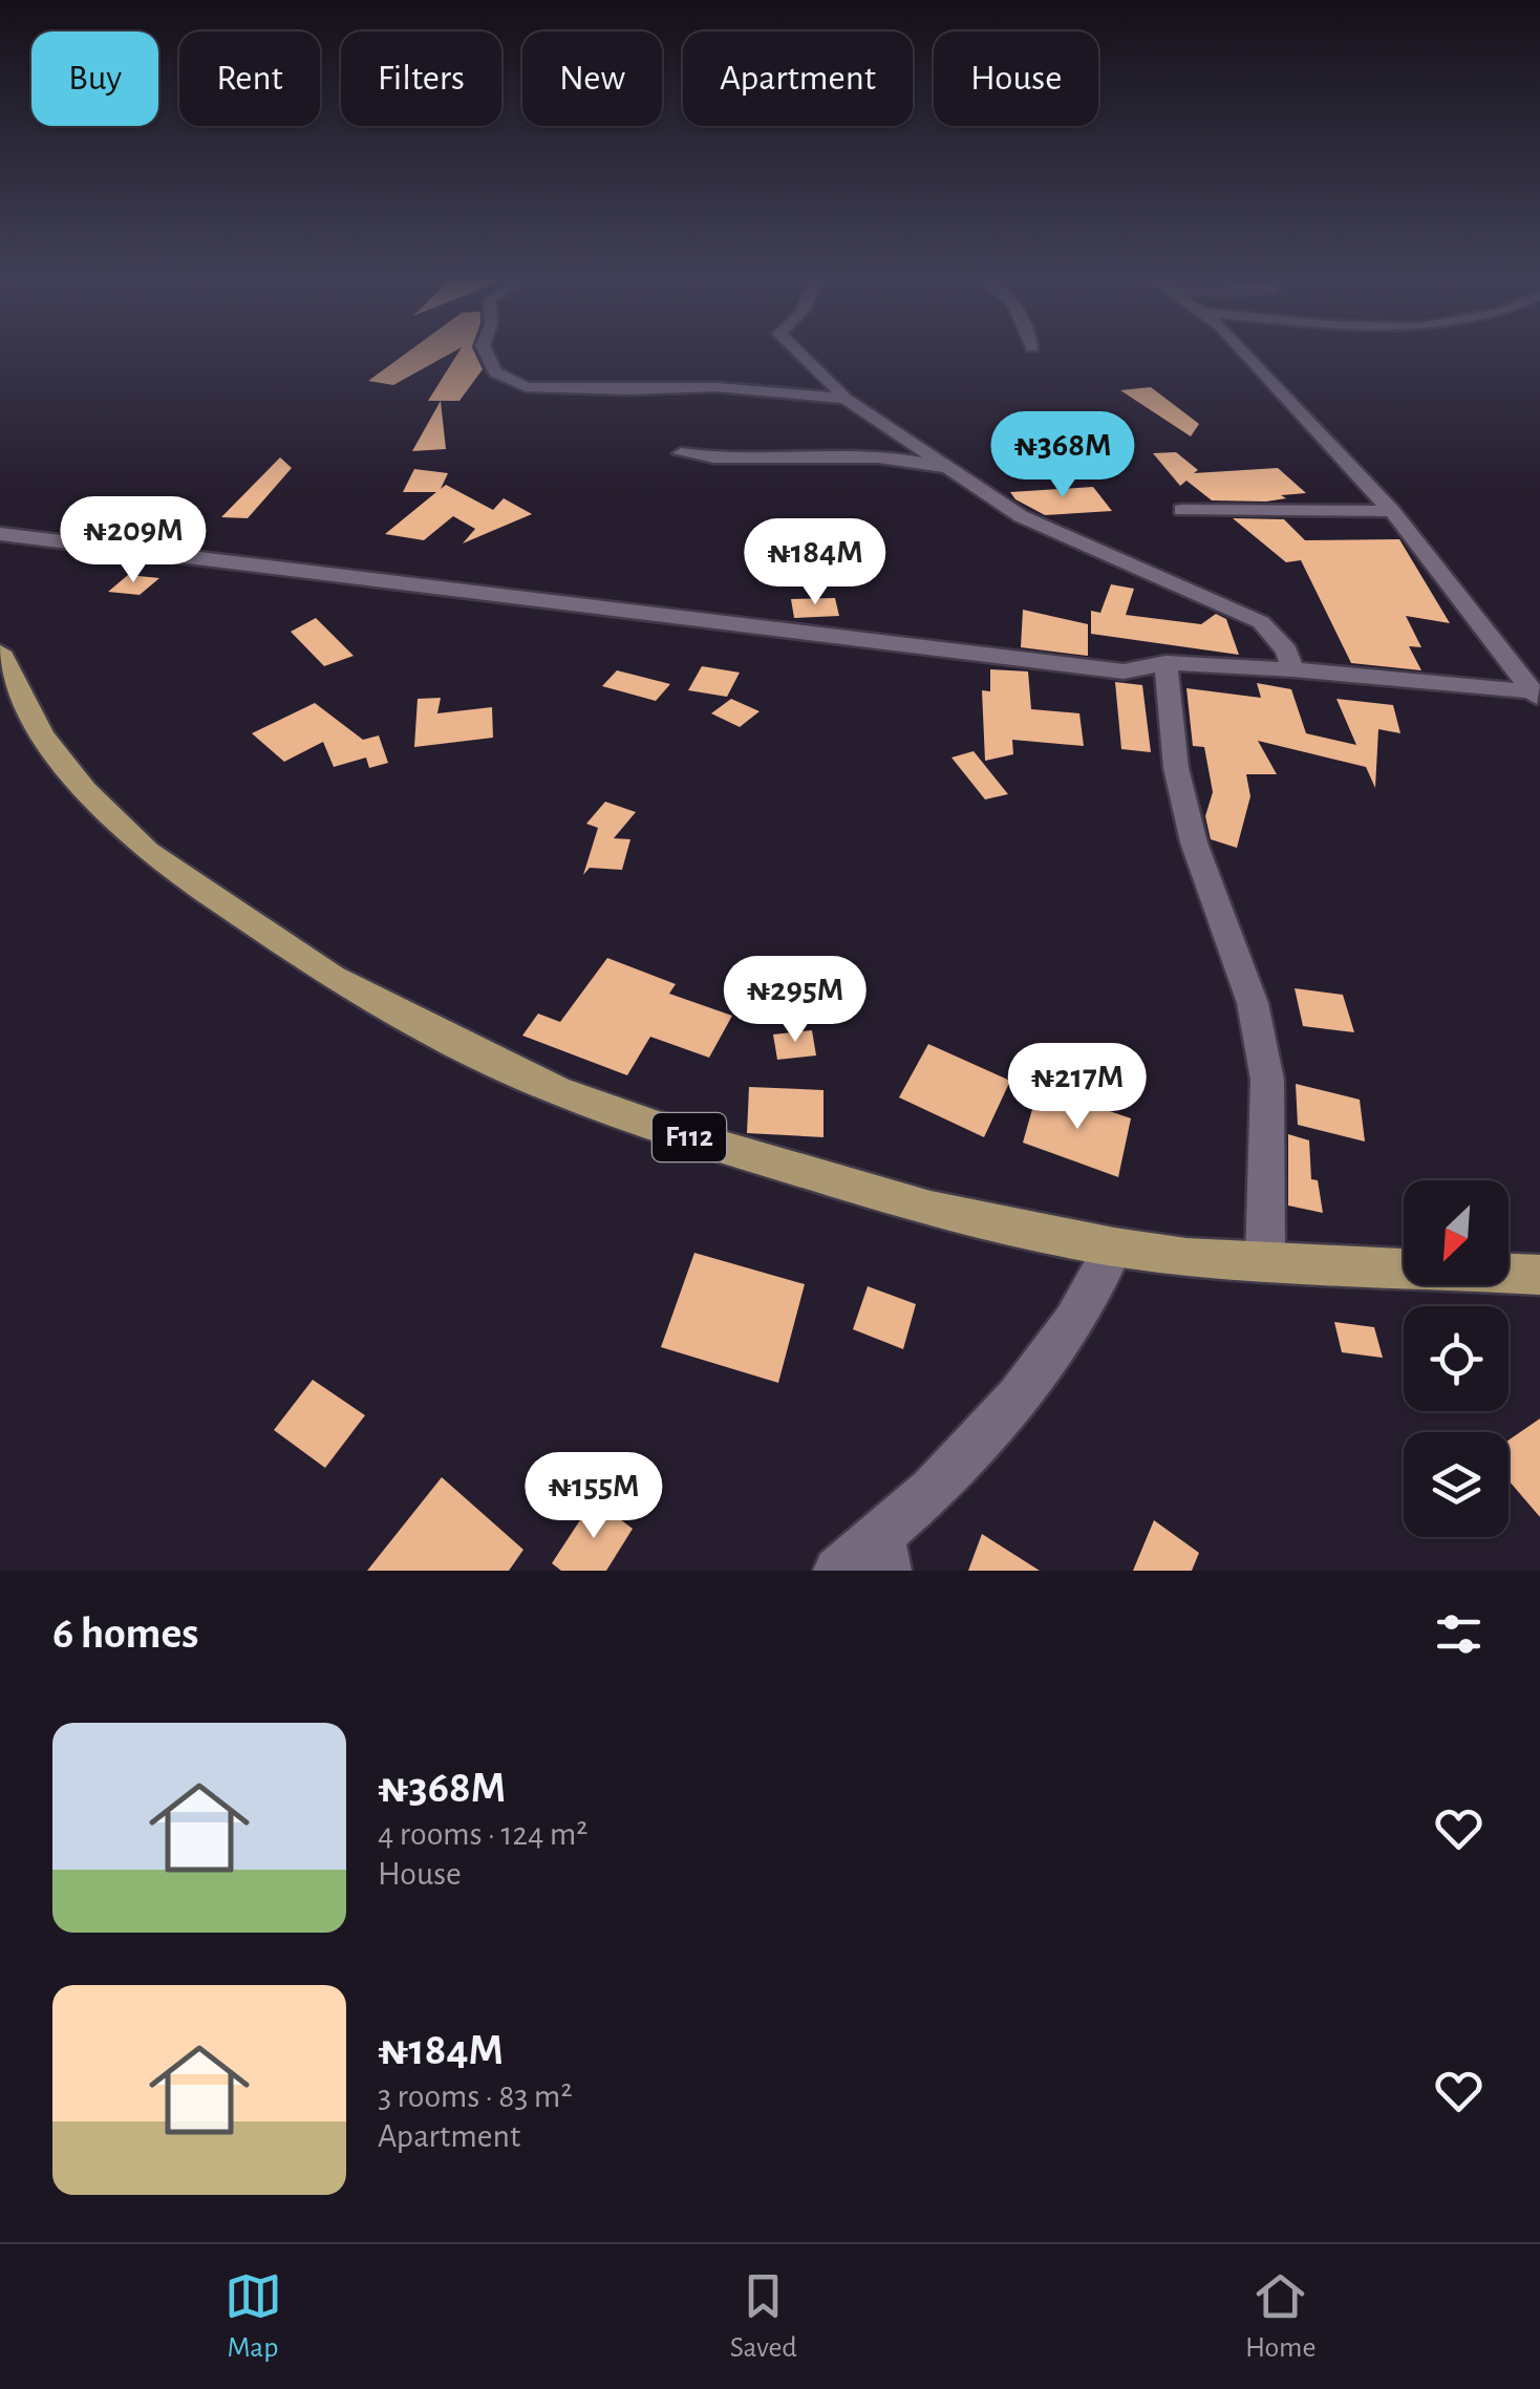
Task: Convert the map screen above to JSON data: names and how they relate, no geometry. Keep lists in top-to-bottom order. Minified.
{"streets":{"main road":["F112"]},"north":"bottom left","page":{"chip":["Buy","Rent","Filters","New","Apartment","House"],"price":["₦368M","₦209M","₦184M","₦295M","₦217M","₦155M"],"heading":"6 homes","list":[{"name":"₦368M","note":"4 rooms · 124 m² · House"},{"name":"₦184M","note":"3 rooms · 83 m² · Apartment"}],"tabs":["Map","Saved","Home"]}}
